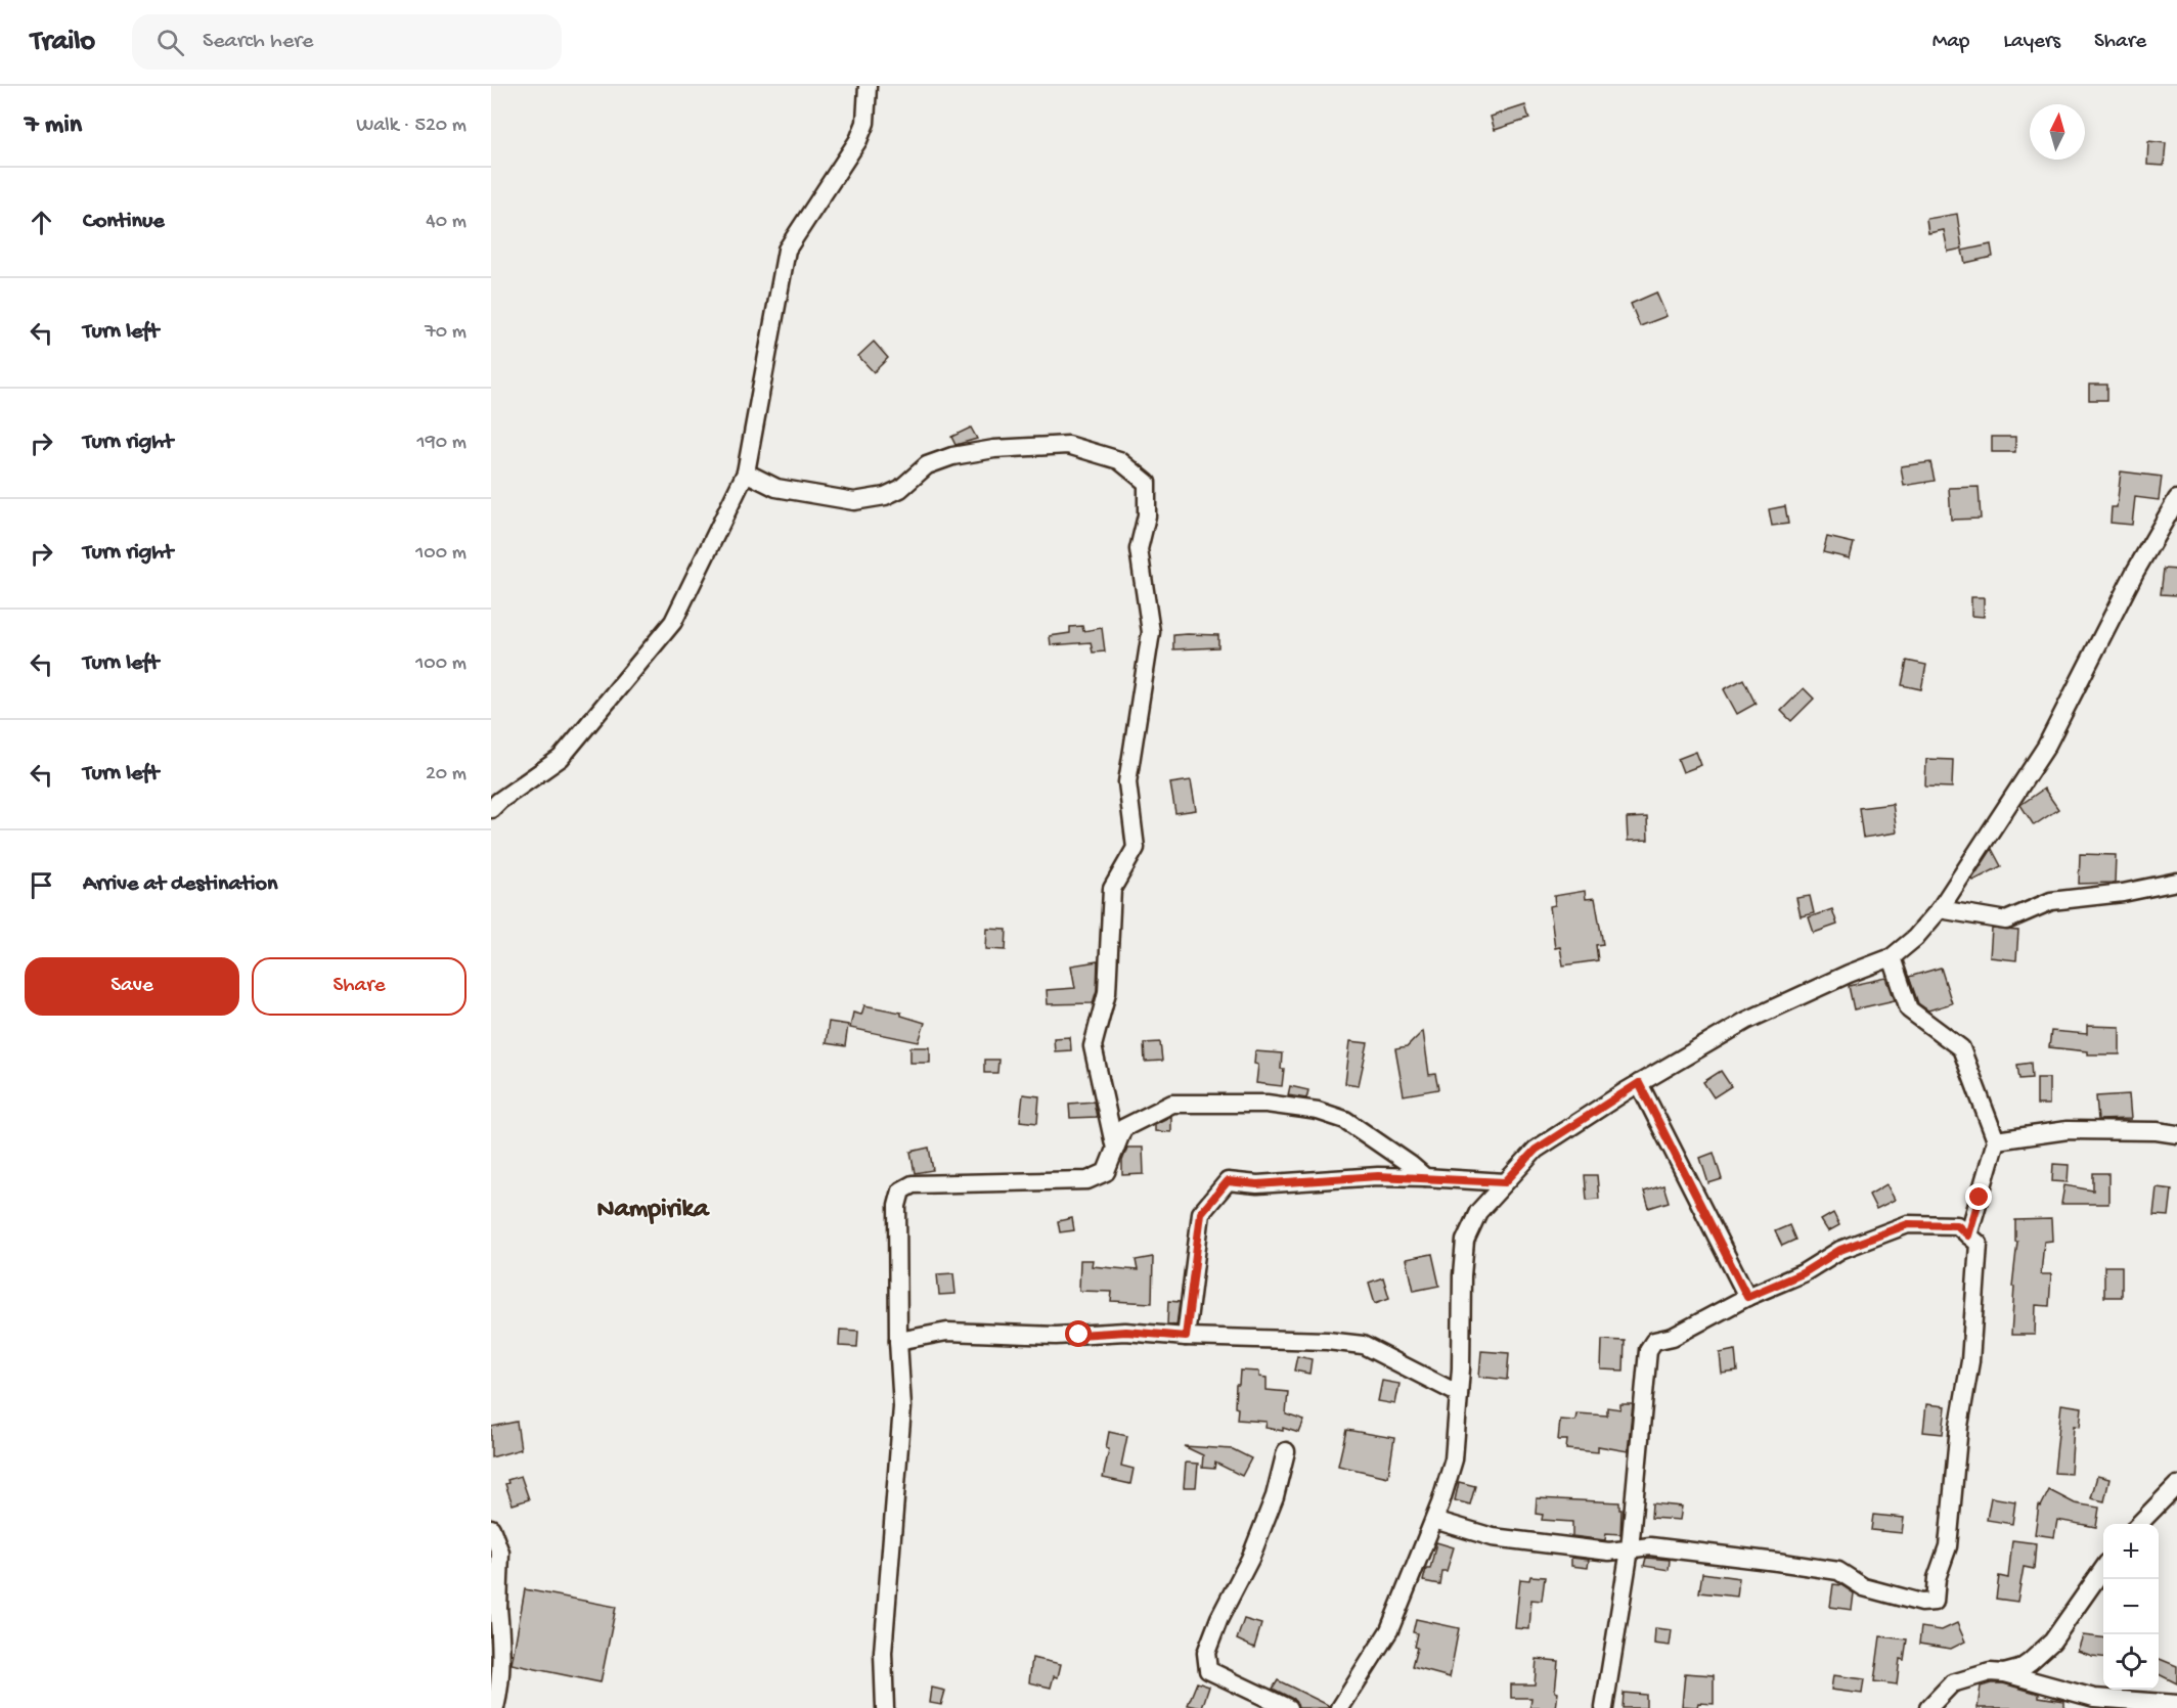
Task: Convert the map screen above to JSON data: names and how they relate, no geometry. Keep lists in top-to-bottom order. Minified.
{"districts":["Nampirika"],"north":"top","page":{"header":"Trailo","search":"Search here","nav":["Map","Layers","Share"],"heading":["7 min","Walk · 520 m"],"list":[["Continue","40 m"],["Turn left","70 m"],["Turn right","190 m"],["Turn right","100 m"],["Turn left","100 m"],["Turn left","20 m"],"Arrive at destination"],"buttons":["Save","Share"],"map_buttons":["+","−"]}}
